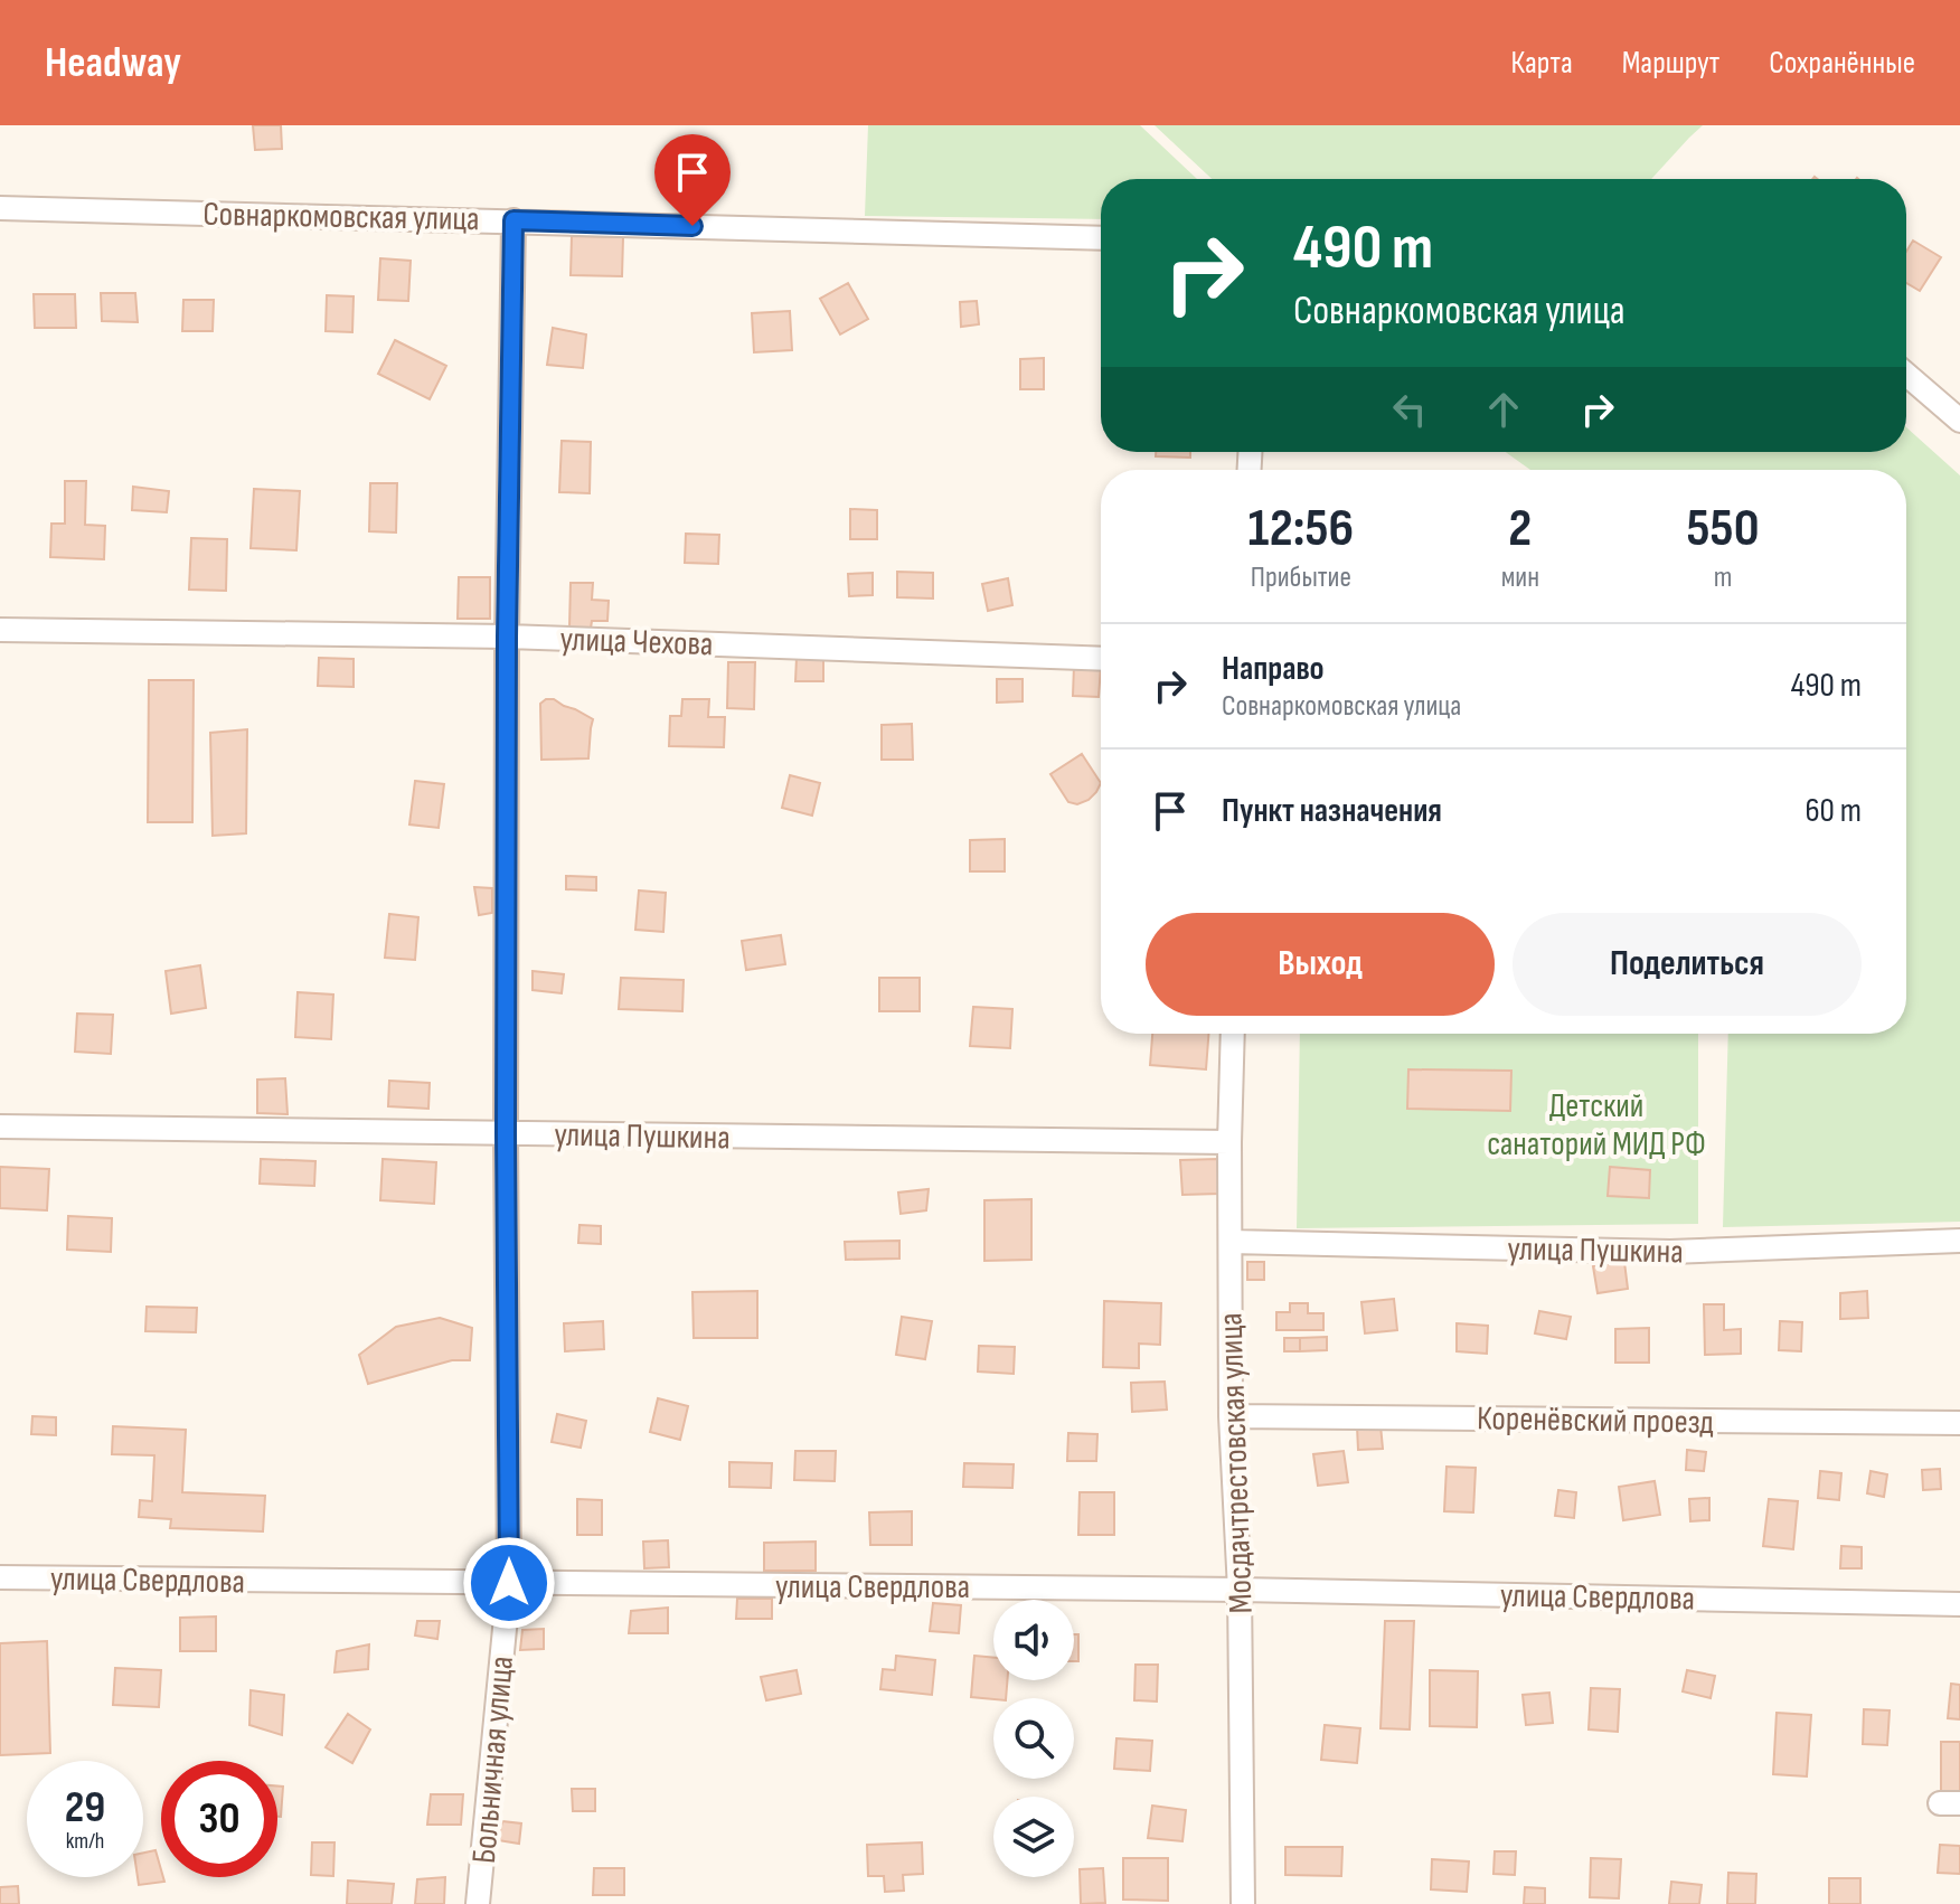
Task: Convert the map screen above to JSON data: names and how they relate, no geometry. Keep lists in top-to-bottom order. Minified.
{"streets":{"street":["Совнаркомовская улица","улица Чехова","улица Пушкина","Коренёвский проезд","Мосдачтрестовская улица","улица Свердлова","Больничная улица"]},"crossings":[["Совнаркомовская улица","Больничная улица"],["улица Чехова","Больничная улица"],["улица Пушкина","Мосдачтрестовская улица"],["улица Пушкина","Больничная улица"],["Коренёвский проезд","Мосдачтрестовская улица"],["Мосдачтрестовская улица","улица Свердлова"],["улица Свердлова","Больничная улица"]],"parks":["Детский санаторий МИД РФ"],"page":{"header":"Headway","nav":["Карта","Маршрут","Сохранённые"],"turn":["490 m","Совнаркомовская улица"],"eta":["12:56","Прибытие","2","мин","550","m"],"list":[{"name":"Направо","note":"Совнаркомовская улица","value":"490 m"},{"name":"Пункт назначения","value":"60 m"}],"buttons":["Выход","Поделиться"],"speed":"29 km/h","limit":"30"}}
